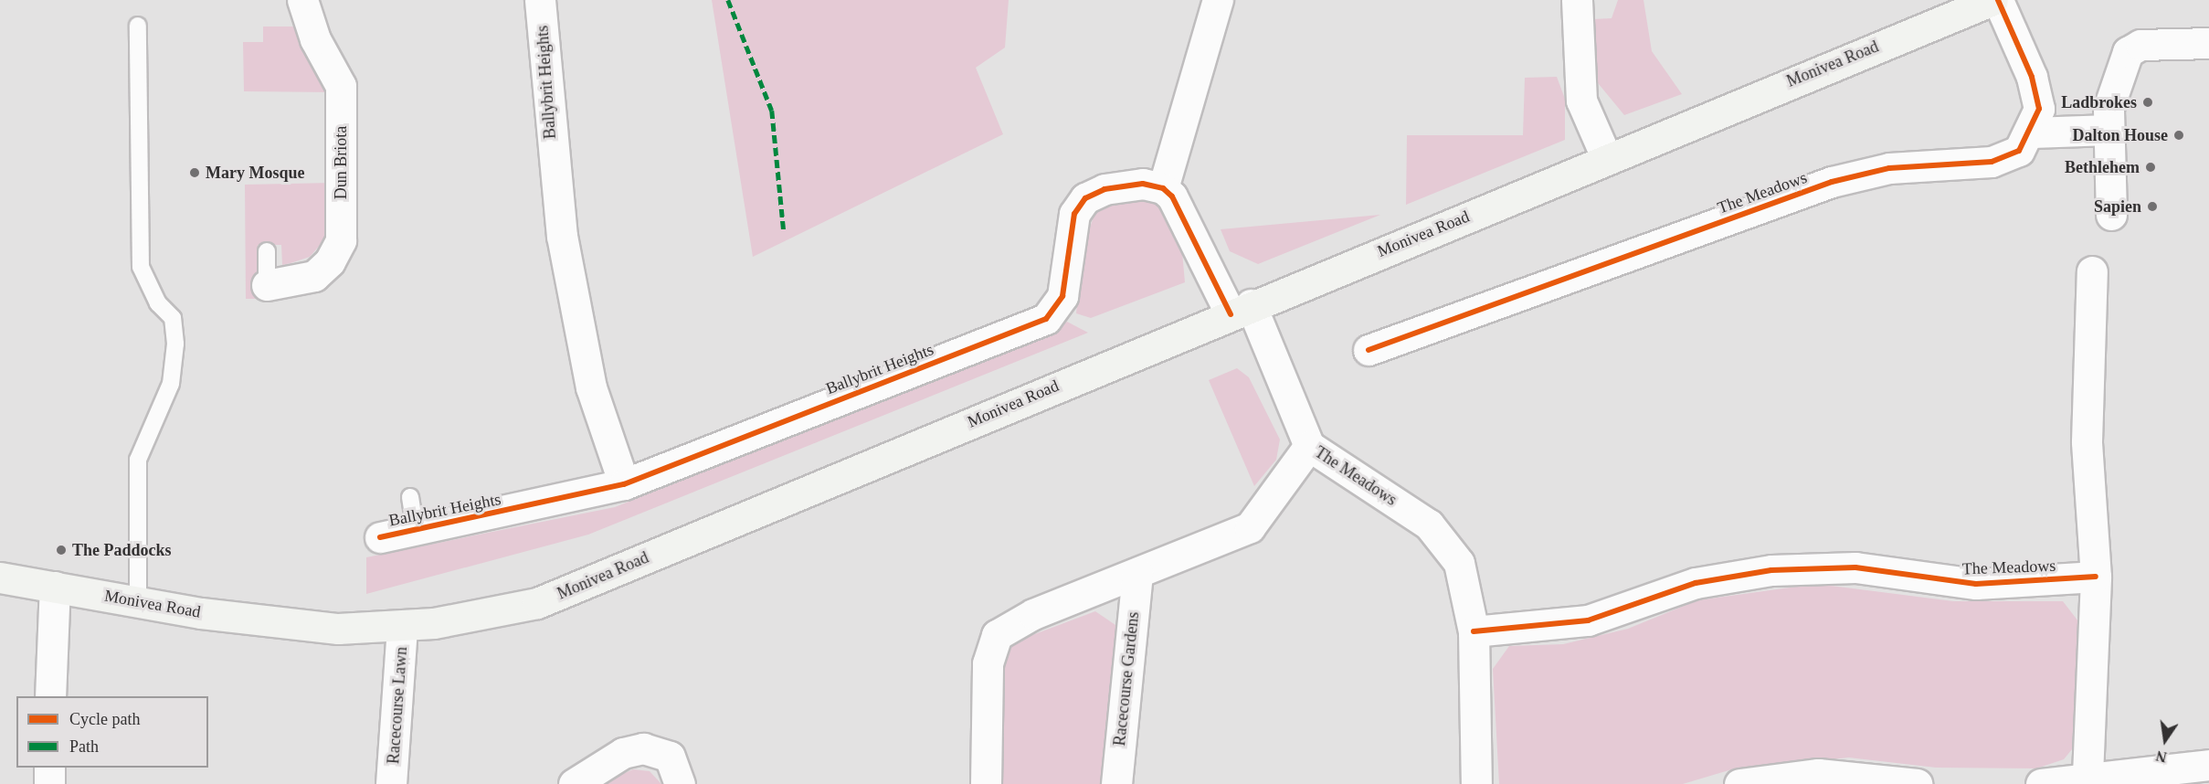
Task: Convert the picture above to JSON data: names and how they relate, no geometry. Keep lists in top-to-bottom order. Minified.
{"streets":{"main road":["Monivea Road"],"street":["Ballybrit Heights","Dun Briota","The Meadows","Racecourse Gardens","Racecourse Lawn"]},"crossings":[["Monivea Road","The Meadows"],["Monivea Road","Racecourse Lawn"]],"places":["Ladbrokes","Dalton House","Bethlehem","Mary Mosque","Sapien","The Paddocks"],"legend":["Cycle path","Path"],"north":"bottom"}
